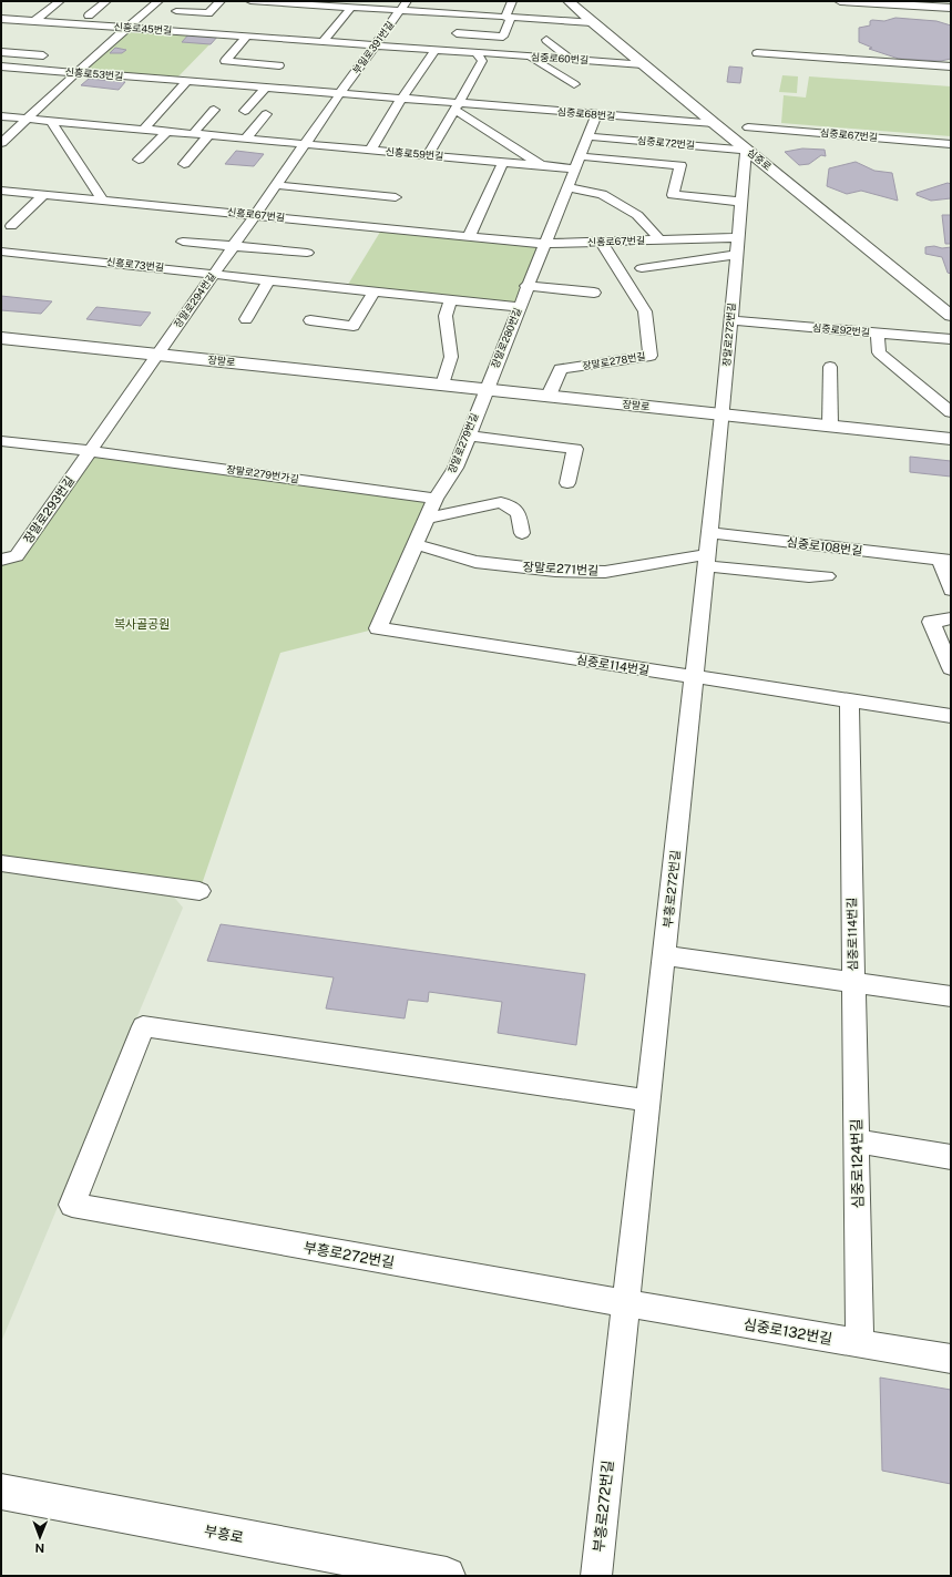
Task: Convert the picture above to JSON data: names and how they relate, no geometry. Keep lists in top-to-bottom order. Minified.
{"streets":{"street":["신흥로45번길","부일로391번길","심중로60번길","신흥로53번길","심중로68번길","심중로67번길","심중로72번길","신흥로59번길","심중로","신흥로67번길","신흥로73번길","장말로294번길","심중로92번길","장말로272번길","장말로280번길","장말로","장말로278번길","장말로279번길","장말로279번가길","장말로293번길","심중로108번길","장말로271번길","심중로114번길","부흥로272번길","심중로124번길","심중로132번길","부흥로"]},"crossings":[["신흥로45번길","부일로391번길"],["신흥로45번길","심중로60번길"],["부일로391번길","심중로60번길"],["부일로391번길","신흥로53번길"],["부일로391번길","심중로68번길"],["부일로391번길","장말로294번길"],["심중로60번길","심중로"],["신흥로53번길","심중로68번길"],["신흥로53번길","장말로294번길"],["심중로68번길","신흥로59번길"],["심중로68번길","심중로"],["심중로68번길","장말로294번길"],["심중로68번길","장말로280번길"],["심중로72번길","심중로"],["심중로72번길","장말로272번길"],["심중로72번길","장말로280번길"],["신흥로59번길","장말로294번길"],["신흥로59번길","장말로280번길"],["심중로","장말로272번길"],["신흥로67번길","장말로294번길"],["신흥로67번길","장말로272번길"],["신흥로67번길","장말로280번길"],["신흥로67번길","장말로278번길"],["신흥로73번길","장말로294번길"],["신흥로73번길","장말로280번길"],["장말로294번길","장말로"],["장말로294번길","장말로293번길"],["심중로92번길","장말로272번길"],["장말로272번길","장말로"],["장말로280번길","장말로"],["장말로280번길","장말로279번길"],["장말로","장말로278번길"],["장말로","장말로279번길"],["장말로","장말로293번길"],["장말로279번길","장말로279번가길"],["장말로279번길","장말로271번길"],["장말로279번길","심중로114번길"],["장말로279번가길","장말로293번길"],["심중로114번길","부흥로272번길"],["심중로114번길","심중로124번길"],["부흥로272번길","심중로132번길"],["심중로124번길","심중로132번길"]],"parks":["복사골공원"],"north":"bottom"}
